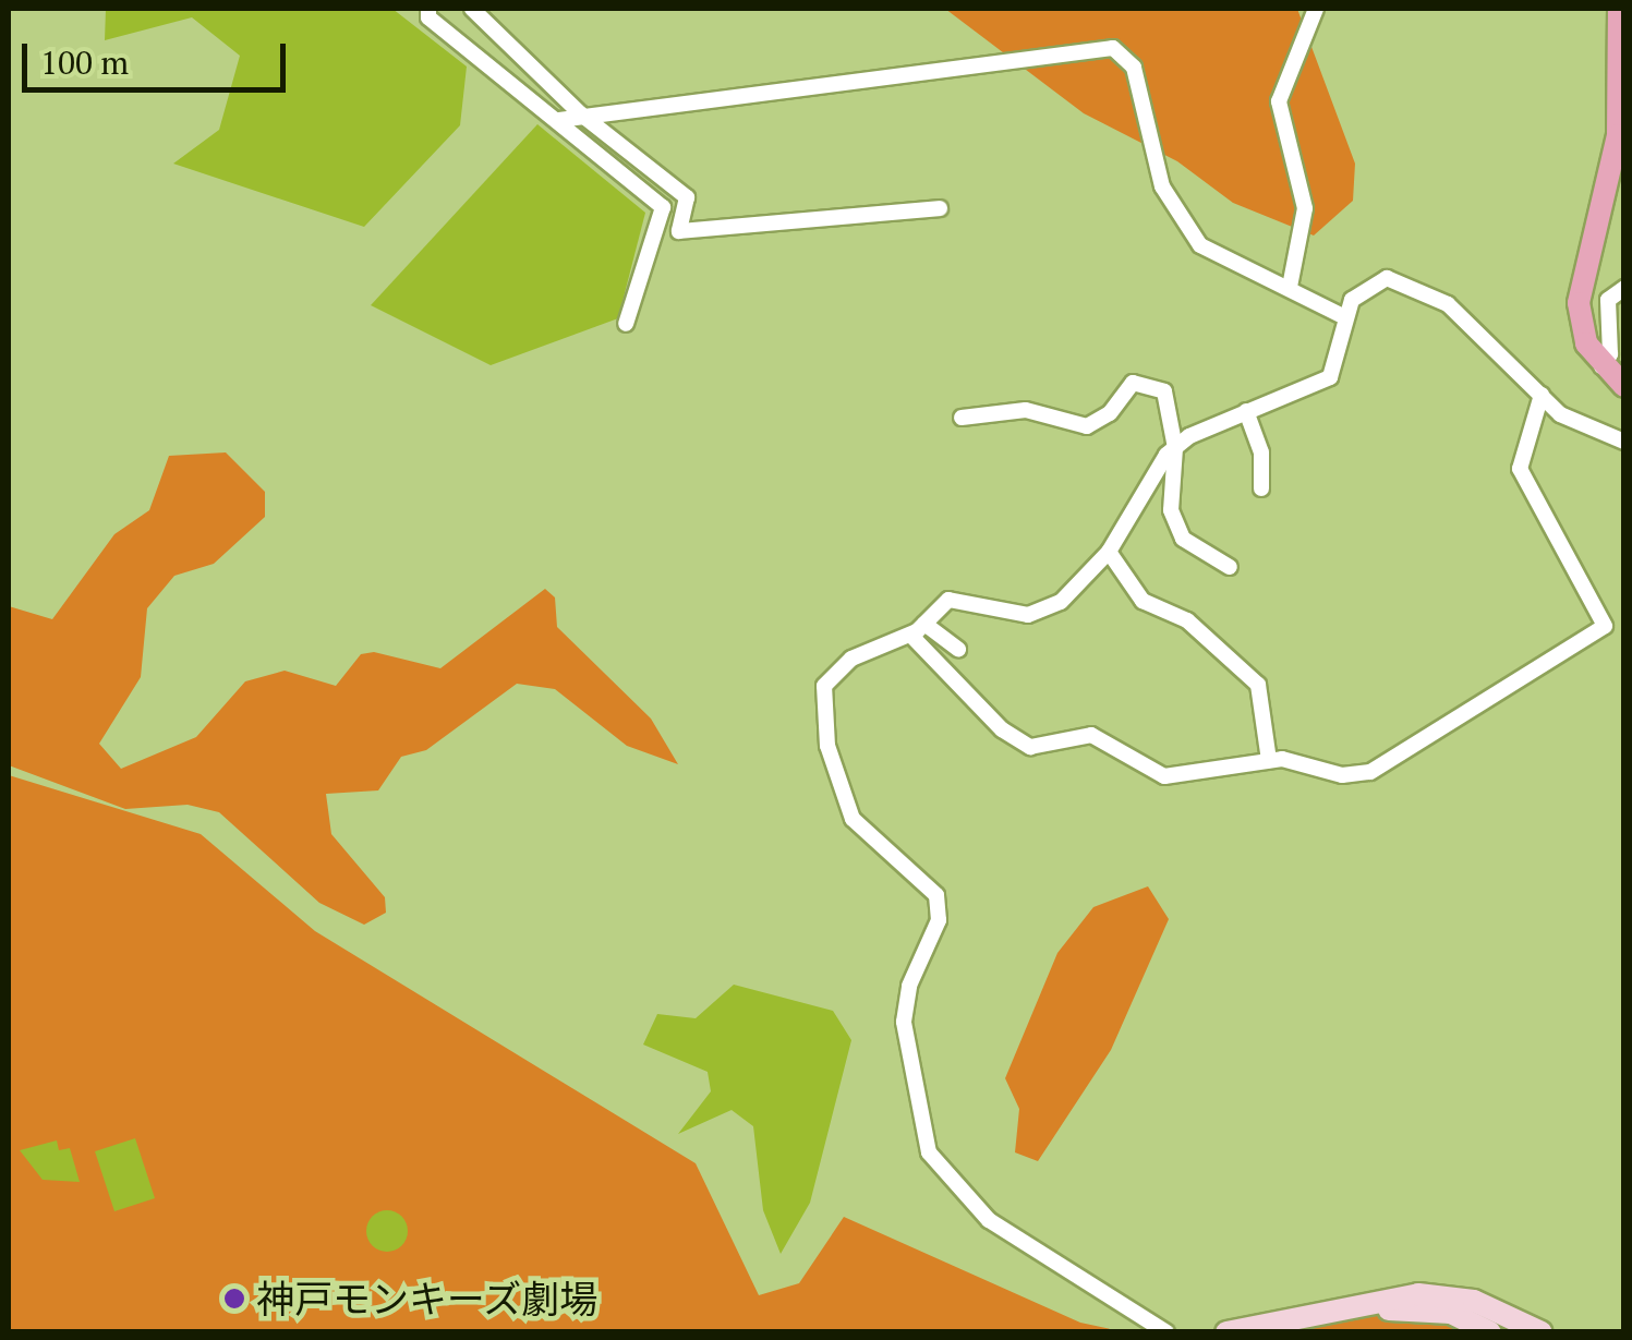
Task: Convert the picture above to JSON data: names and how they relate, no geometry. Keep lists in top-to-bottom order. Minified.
{"places":["神戸モンキーズ劇場"],"scale_bar":"100 m"}
